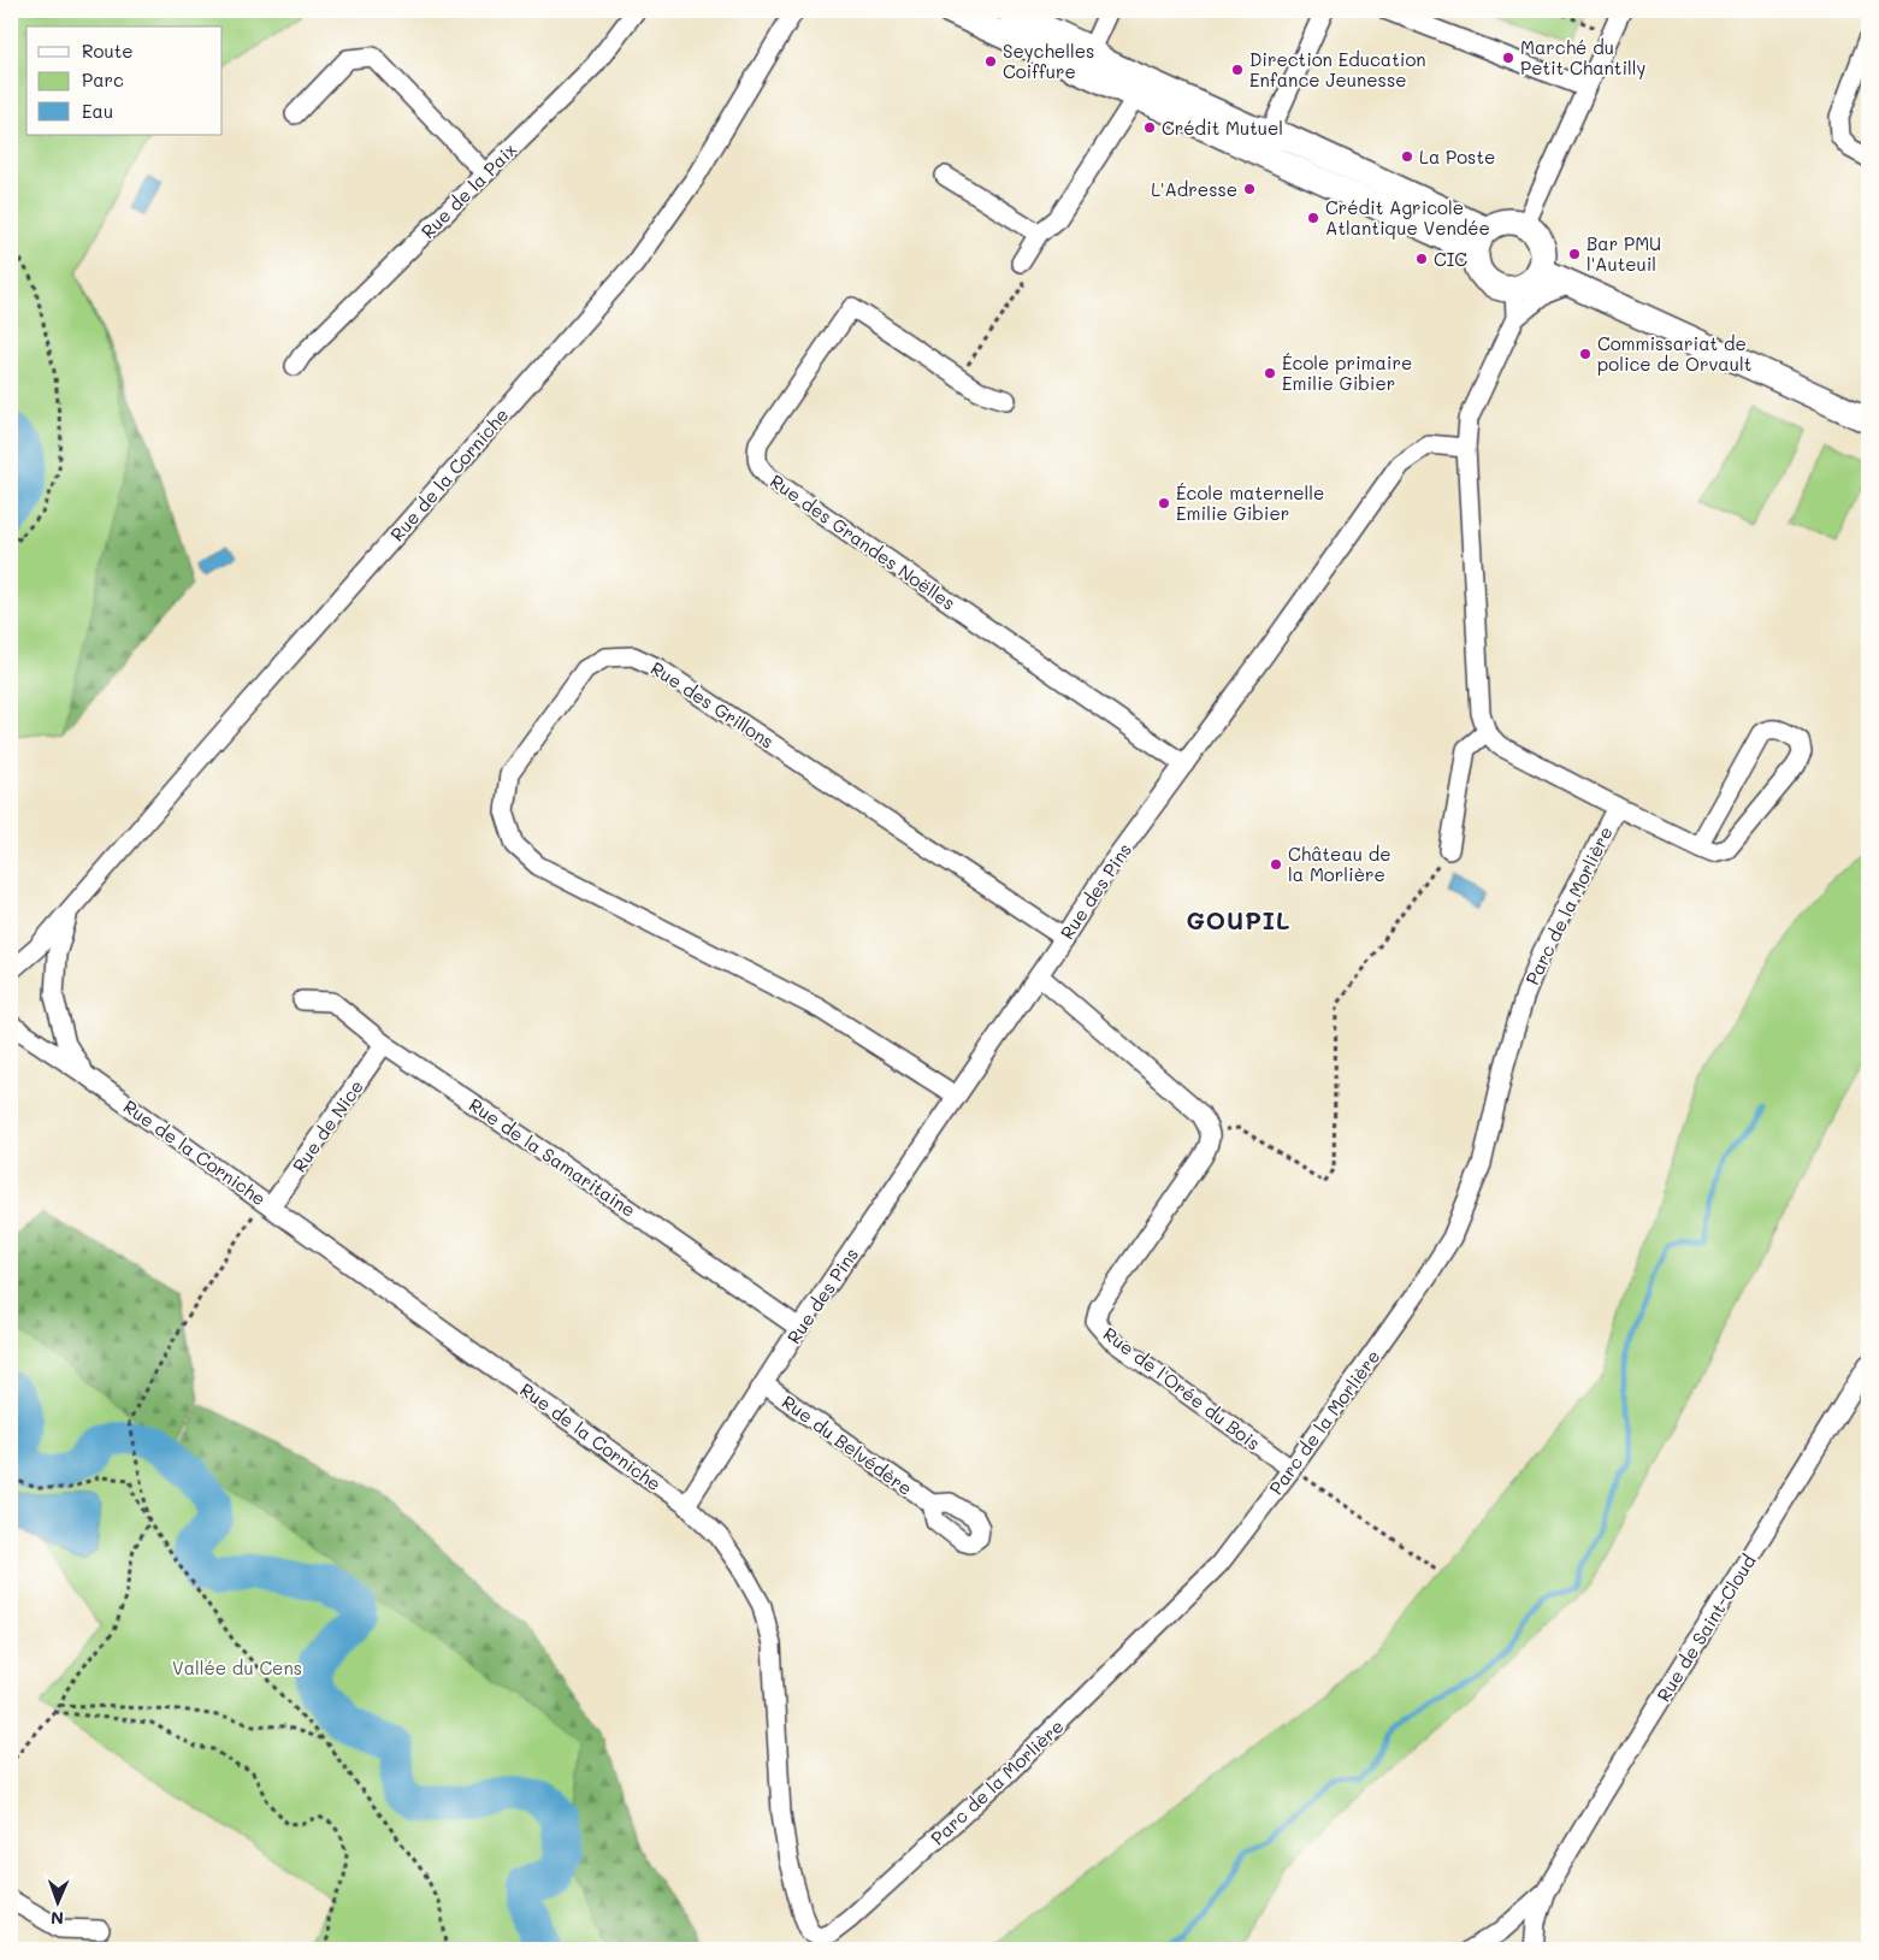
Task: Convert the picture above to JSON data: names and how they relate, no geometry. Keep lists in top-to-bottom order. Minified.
{"streets":{"street":["Rue de la Paix","Rue de la Corniche","Rue des Grandes Noëlles","Rue des Grillons","Rue des Pins","Parc de la Morlière","Rue de Nice","Rue de la Samaritaine","Rue de l'Orée du Bois","Rue du Belvédère","Rue de Saint-Cloud"]},"crossings":[["Rue de la Corniche","Rue des Pins"],["Rue de la Corniche","Parc de la Morlière"],["Rue de la Corniche","Rue de Nice"],["Rue des Grandes Noëlles","Rue des Pins"],["Rue des Grillons","Rue des Pins"],["Rue des Pins","Rue de la Samaritaine"],["Rue des Pins","Rue du Belvédère"],["Parc de la Morlière","Rue de l'Orée du Bois"],["Rue de Nice","Rue de la Samaritaine"]],"districts":["GOUPIL"],"parks":["Vallée du Cens"],"places":["Marché du Petit Chantilly","Seychelles Coiffure","Direction Education Enfance Jeunesse","Crédit Mutuel","La Poste","L'Adresse","Crédit Agricole Atlantique Vendée","Bar PMU l'Auteuil","CIC","Commissariat de police de Orvault","École primaire Emilie Gibier","École maternelle Emilie Gibier","Château de la Morlière"],"legend":["Route","Parc","Eau"],"north":"bottom"}
